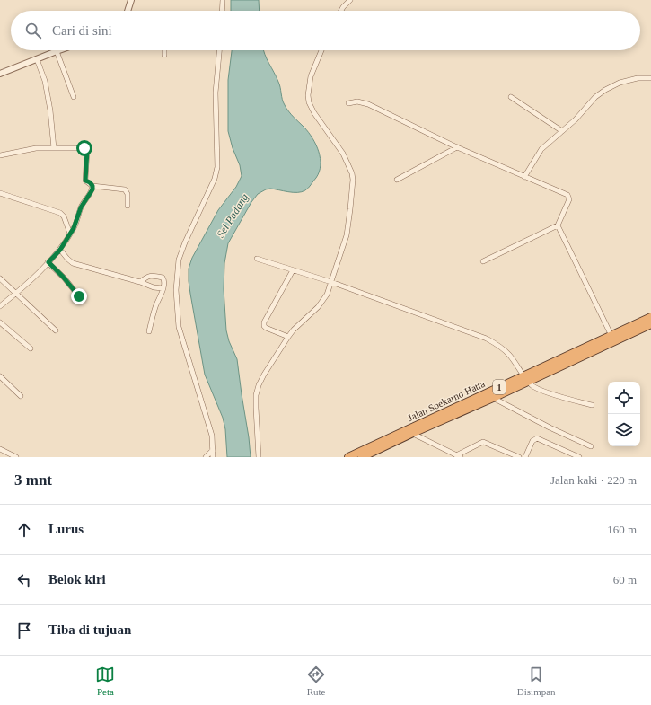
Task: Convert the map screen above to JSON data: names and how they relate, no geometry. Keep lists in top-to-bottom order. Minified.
{"streets":{"highway":["1","Jalan Soekarno Hatta"]},"water":["Sei Padang"],"page":{"search":"Cari di sini","heading":["3 mnt","Jalan kaki · 220 m"],"list":[["Lurus","160 m"],["Belok kiri","60 m"],"Tiba di tujuan"],"nav":["Peta","Rute","Disimpan"]}}
